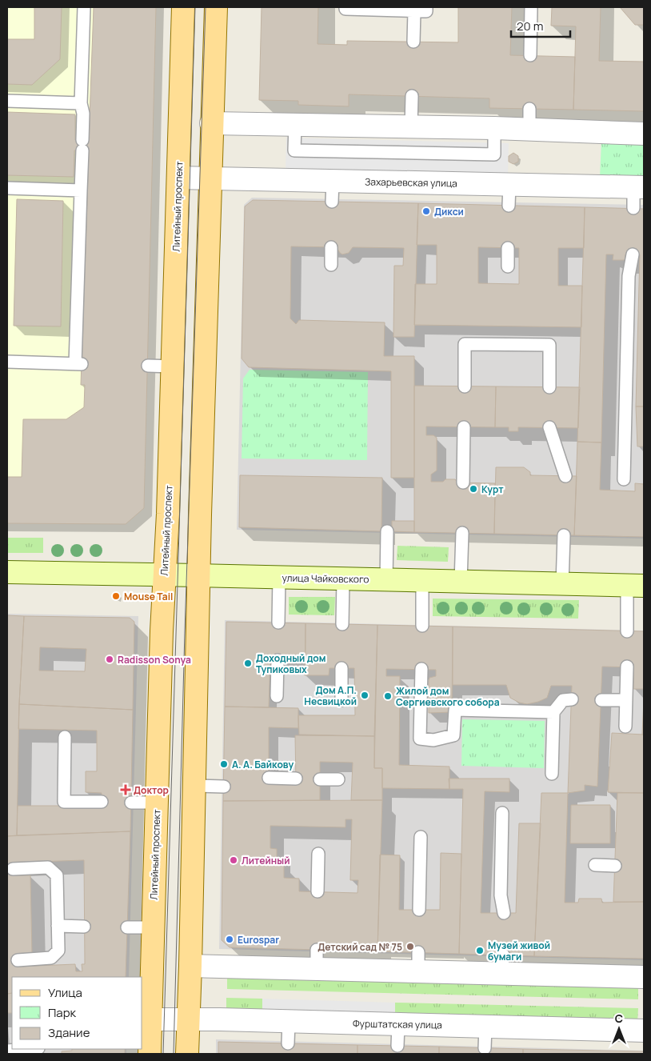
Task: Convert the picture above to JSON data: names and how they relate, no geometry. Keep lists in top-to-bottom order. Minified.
{"streets":{"main road":["Литейный проспект"],"street":["Захарьевская улица","улица Чайковского","Фурштатская улица"]},"crossings":[["Захарьевская улица","Литейный проспект"],["Литейный проспект","улица Чайковского"],["Литейный проспект","Фурштатская улица"]],"places":{"other":["Дикси","Курт","Mouse Tail","Radisson Sonya","Доходный дом Тупиковых","Дом А.П. Несвицкой","Жилой дом Сергиевского собора","А. А. Байкову","Литейный","Eurospar","Детский сад № 75","Музей живой бумаги"],"health":["Доктор"]},"legend":["Улица","Парк","Здание"],"scale_bar":"20 m","north":"top"}
